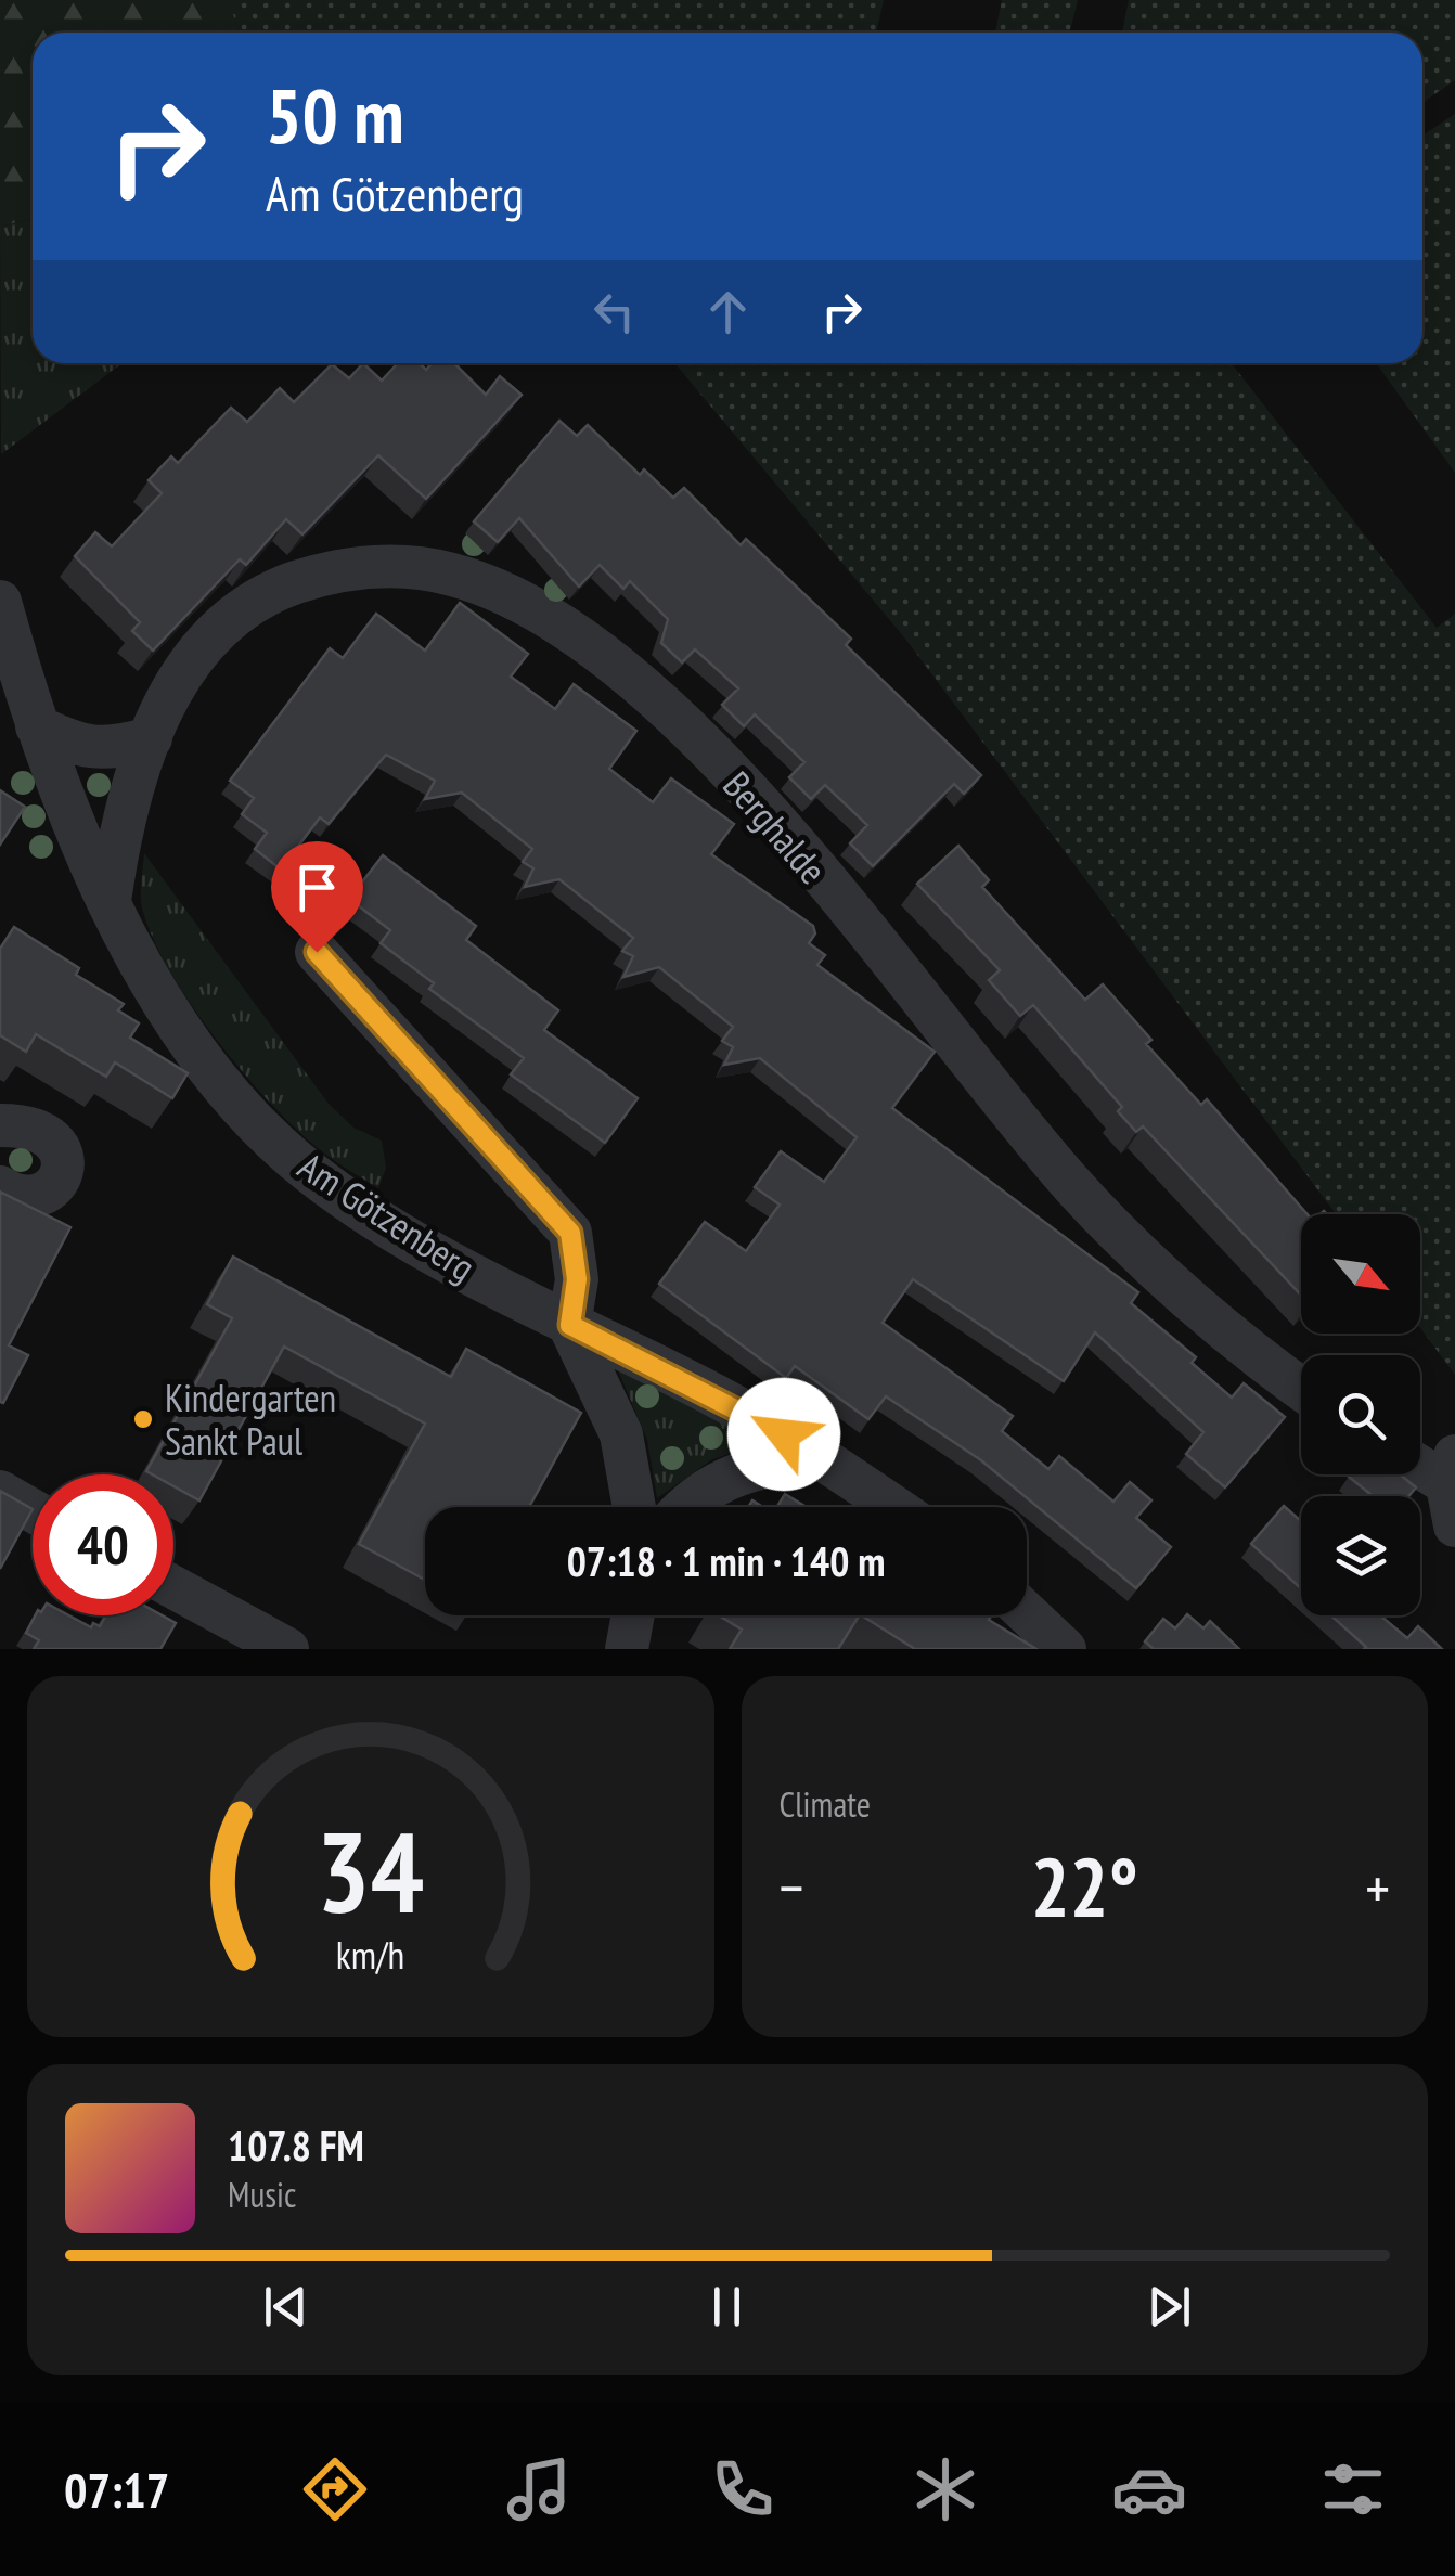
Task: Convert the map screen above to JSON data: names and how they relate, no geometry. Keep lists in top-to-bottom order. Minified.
{"streets":{"street":["Berghalde","Am Götzenberg"]},"crossings":[["Berghalde","Am Götzenberg"]],"places":["Kindergarten Sankt Paul"],"north":"bottom right","page":{"turn":["50 m","Am Götzenberg"],"limit":"40","trip":"07:18 · 1 min · 140 m","tile":"Climate","heat":["−","22°","+"],"song":["107.8 FM","Music"],"tabs":"07:17","gauge":["34","km/h"]}}
